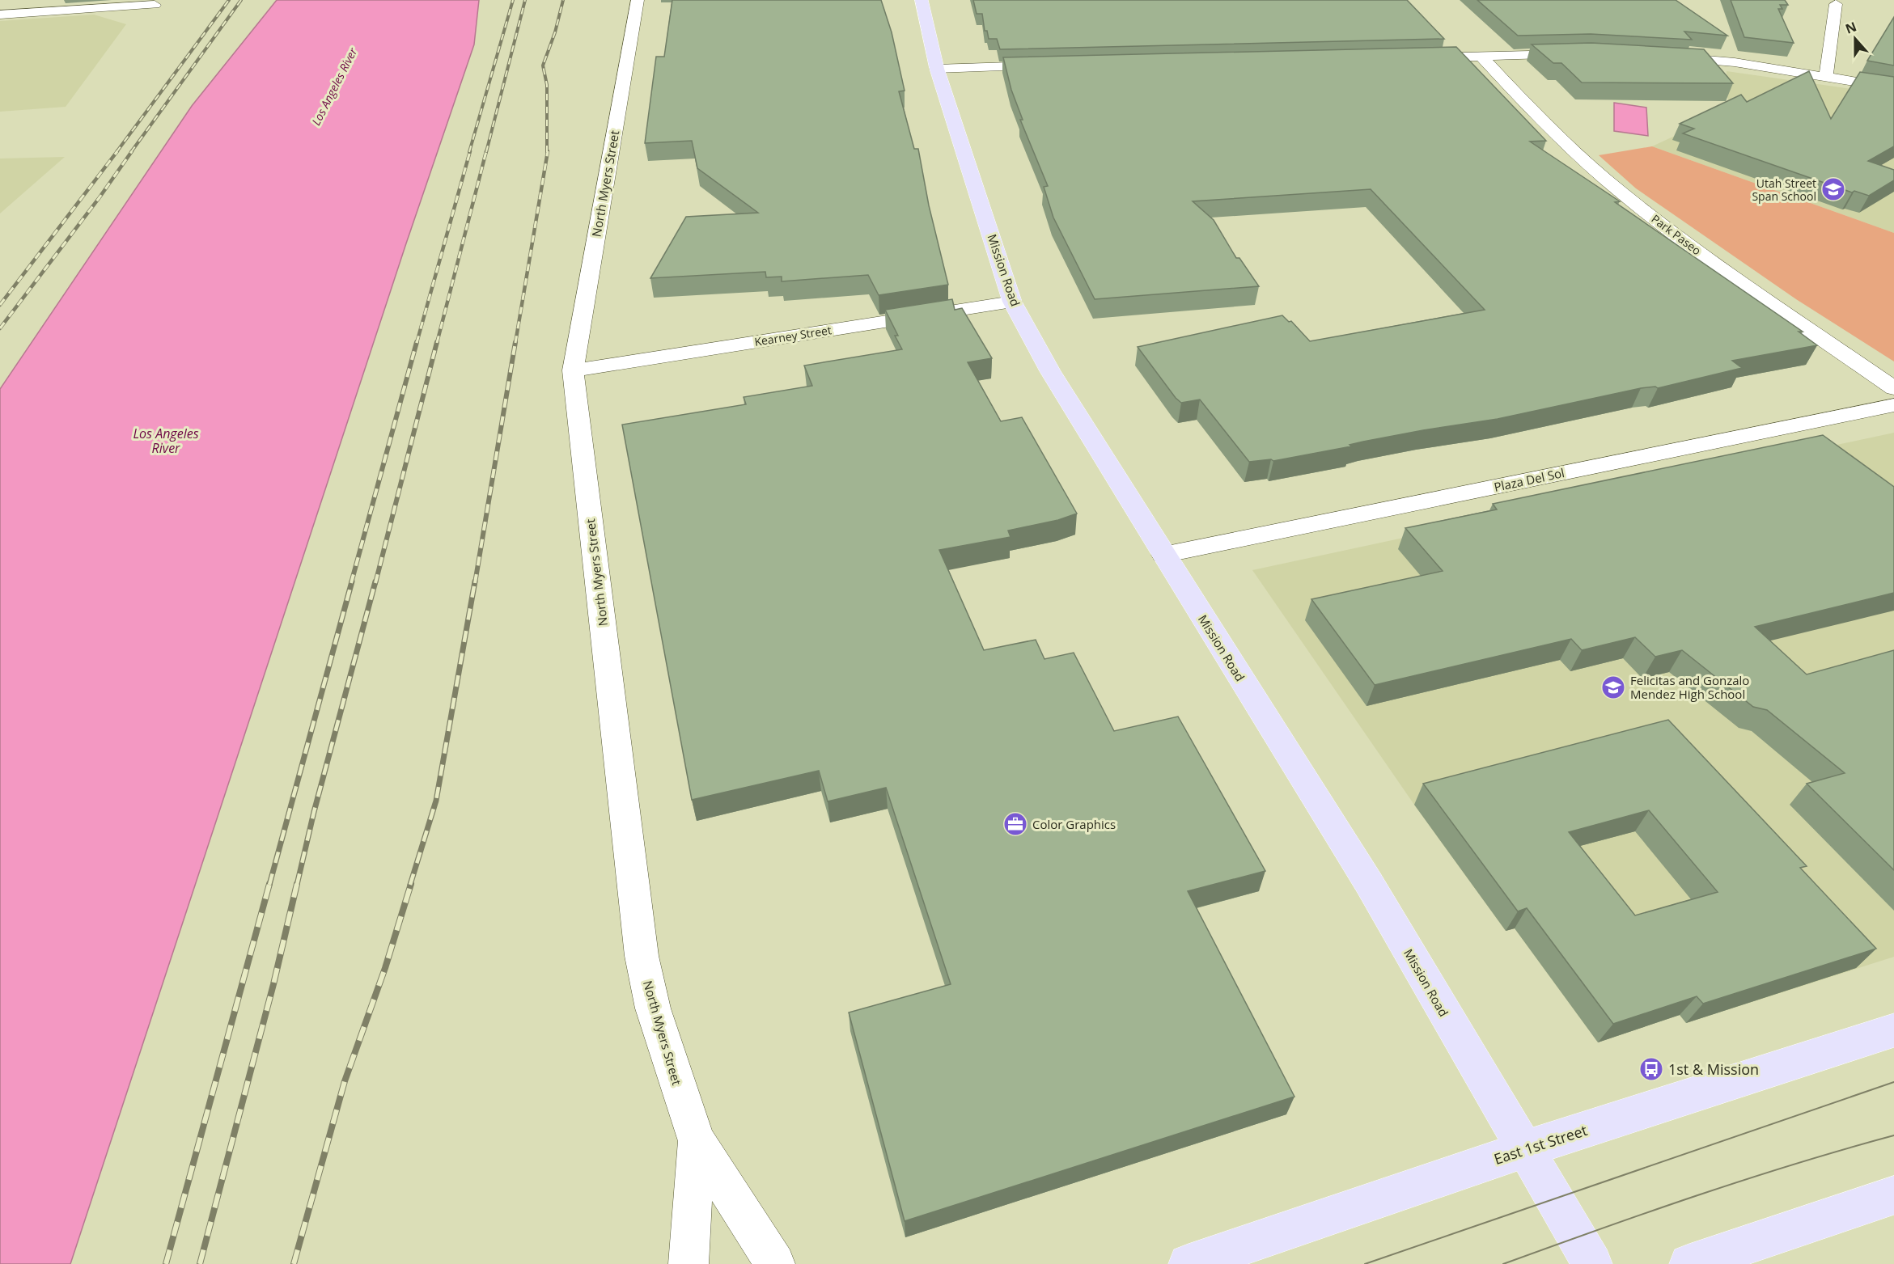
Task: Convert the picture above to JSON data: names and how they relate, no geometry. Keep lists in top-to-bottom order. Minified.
{"streets":{"main road":["Mission Road","East 1st Street"],"street":["North Myers Street","Park Paseo","Kearney Street","Plaza Del Sol"]},"crossings":[["North Myers Street","Kearney Street"],["Mission Road","Kearney Street"],["Mission Road","Plaza Del Sol"],["Mission Road","East 1st Street"]],"water":["Los Angeles River"],"places":{"school or university":["Utah Street Span School","Felicitas and Gonzalo Mendez High School"],"office":["Color Graphics"],"bus stop":["1st & Mission"]},"north":"top"}
